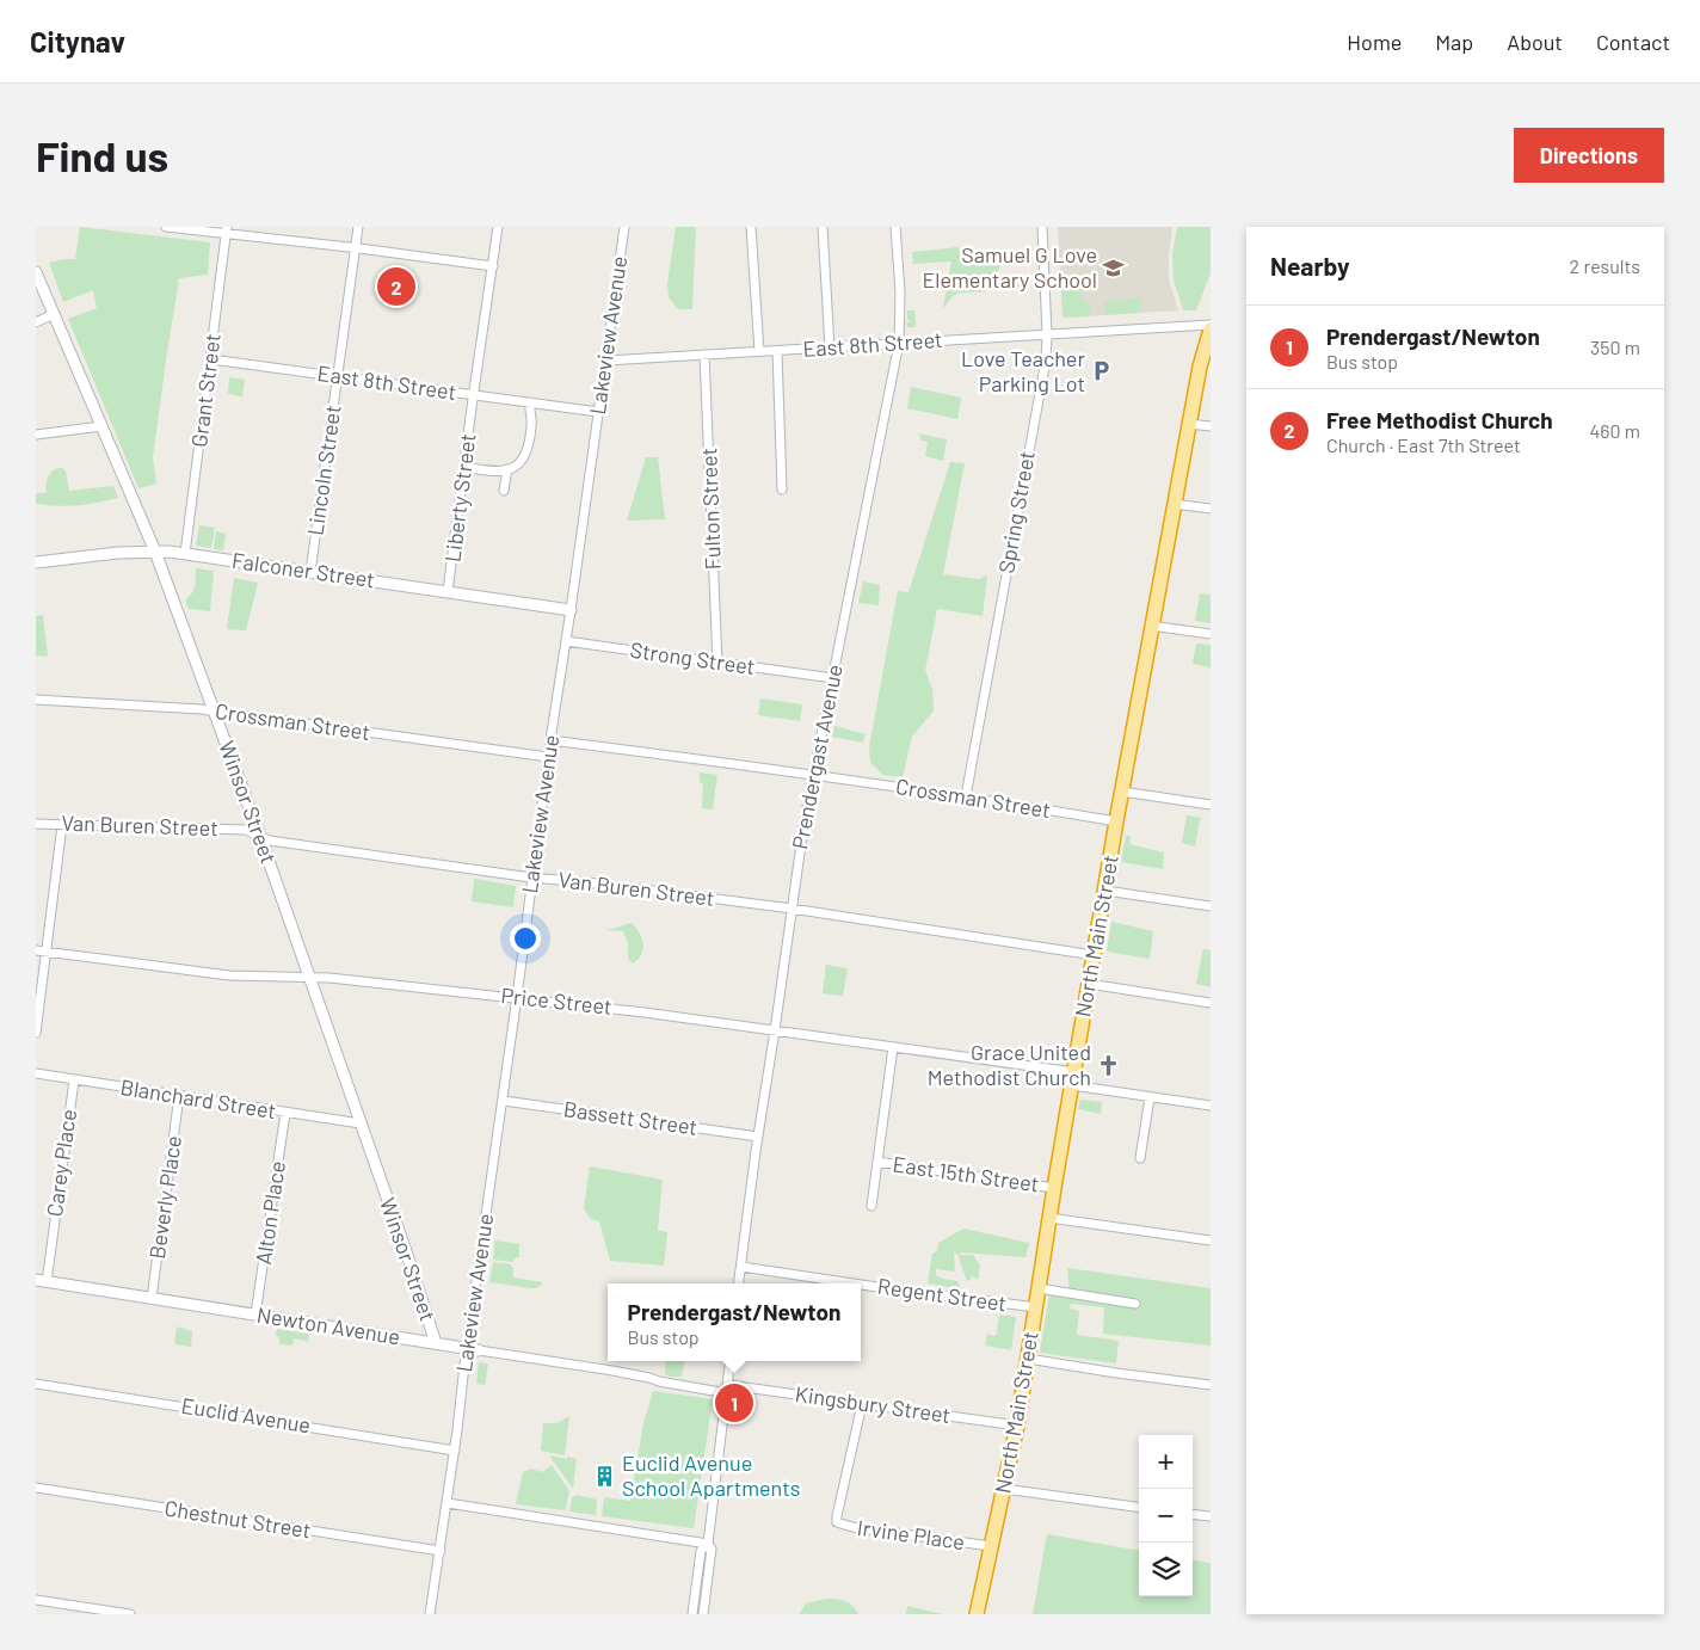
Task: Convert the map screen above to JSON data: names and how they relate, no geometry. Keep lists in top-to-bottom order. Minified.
{"streets":{"highway":["North Main Street"],"street":["Lakeview Avenue","East 8th Street","Grant Street","Lincoln Street","Liberty Street","Fulton Street","Spring Street","Falconer Street","Strong Street","Crossman Street","Prendergast Avenue","Winsor Street","Van Buren Street","Price Street","Blanchard Street","Bassett Street","Carey Place","East 15th Street","Beverly Place","Alton Place","Regent Street","Newton Avenue","Kingsbury Street","Euclid Avenue","Chestnut Street","Irvine Place"]},"crossings":[["Lakeview Avenue","East 8th Street"],["Lakeview Avenue","Falconer Street"],["Lakeview Avenue","Strong Street"],["Lakeview Avenue","Crossman Street"],["Lakeview Avenue","Van Buren Street"],["Lakeview Avenue","Price Street"],["Lakeview Avenue","Bassett Street"],["Lakeview Avenue","Newton Avenue"],["Lakeview Avenue","Euclid Avenue"],["Lakeview Avenue","Chestnut Street"],["East 8th Street","Grant Street"],["East 8th Street","Lincoln Street"],["East 8th Street","Liberty Street"],["East 8th Street","Fulton Street"],["East 8th Street","Spring Street"],["East 8th Street","Prendergast Avenue"],["Grant Street","Falconer Street"],["Lincoln Street","Falconer Street"],["Liberty Street","Falconer Street"],["Fulton Street","Strong Street"],["Spring Street","Crossman Street"],["Falconer Street","Winsor Street"],["Strong Street","Prendergast Avenue"],["Crossman Street","Prendergast Avenue"],["Crossman Street","Winsor Street"],["Crossman Street","North Main Street"],["Prendergast Avenue","Van Buren Street"],["Prendergast Avenue","Price Street"],["Prendergast Avenue","Bassett Street"],["Prendergast Avenue","Regent Street"],["Winsor Street","Van Buren Street"],["Winsor Street","Price Street"],["Winsor Street","Blanchard Street"],["Winsor Street","Newton Avenue"],["Van Buren Street","North Main Street"],["North Main Street","Price Street"],["North Main Street","East 15th Street"],["North Main Street","Regent Street"],["North Main Street","Kingsbury Street"],["North Main Street","Irvine Place"],["Blanchard Street","Carey Place"],["Blanchard Street","Beverly Place"],["Blanchard Street","Alton Place"],["Carey Place","Newton Avenue"],["Beverly Place","Newton Avenue"],["Alton Place","Newton Avenue"],["Newton Avenue","Kingsbury Street"],["Kingsbury Street","Irvine Place"]],"places":{"school or university":["Samuel G Love Elementary School"],"parking":["Love Teacher Parking Lot"],"church":["Grace United Methodist Church"],"building":["Euclid Avenue School Apartments"]},"page":{"header":"Citynav","nav":["Home","Map","About","Contact"],"buttons":"Directions","title":"Find us","heading":["Nearby","2 results"],"pins":["2","1"],"list":[{"mark":"1","name":"Prendergast/Newton","note":"Bus stop","value":"350 m"},{"mark":"2","name":"Free Methodist Church","note":"Church · East 7th Street","value":"460 m"}],"popup":["Prendergast/Newton","Bus stop"],"map_buttons":["+","−"]}}
